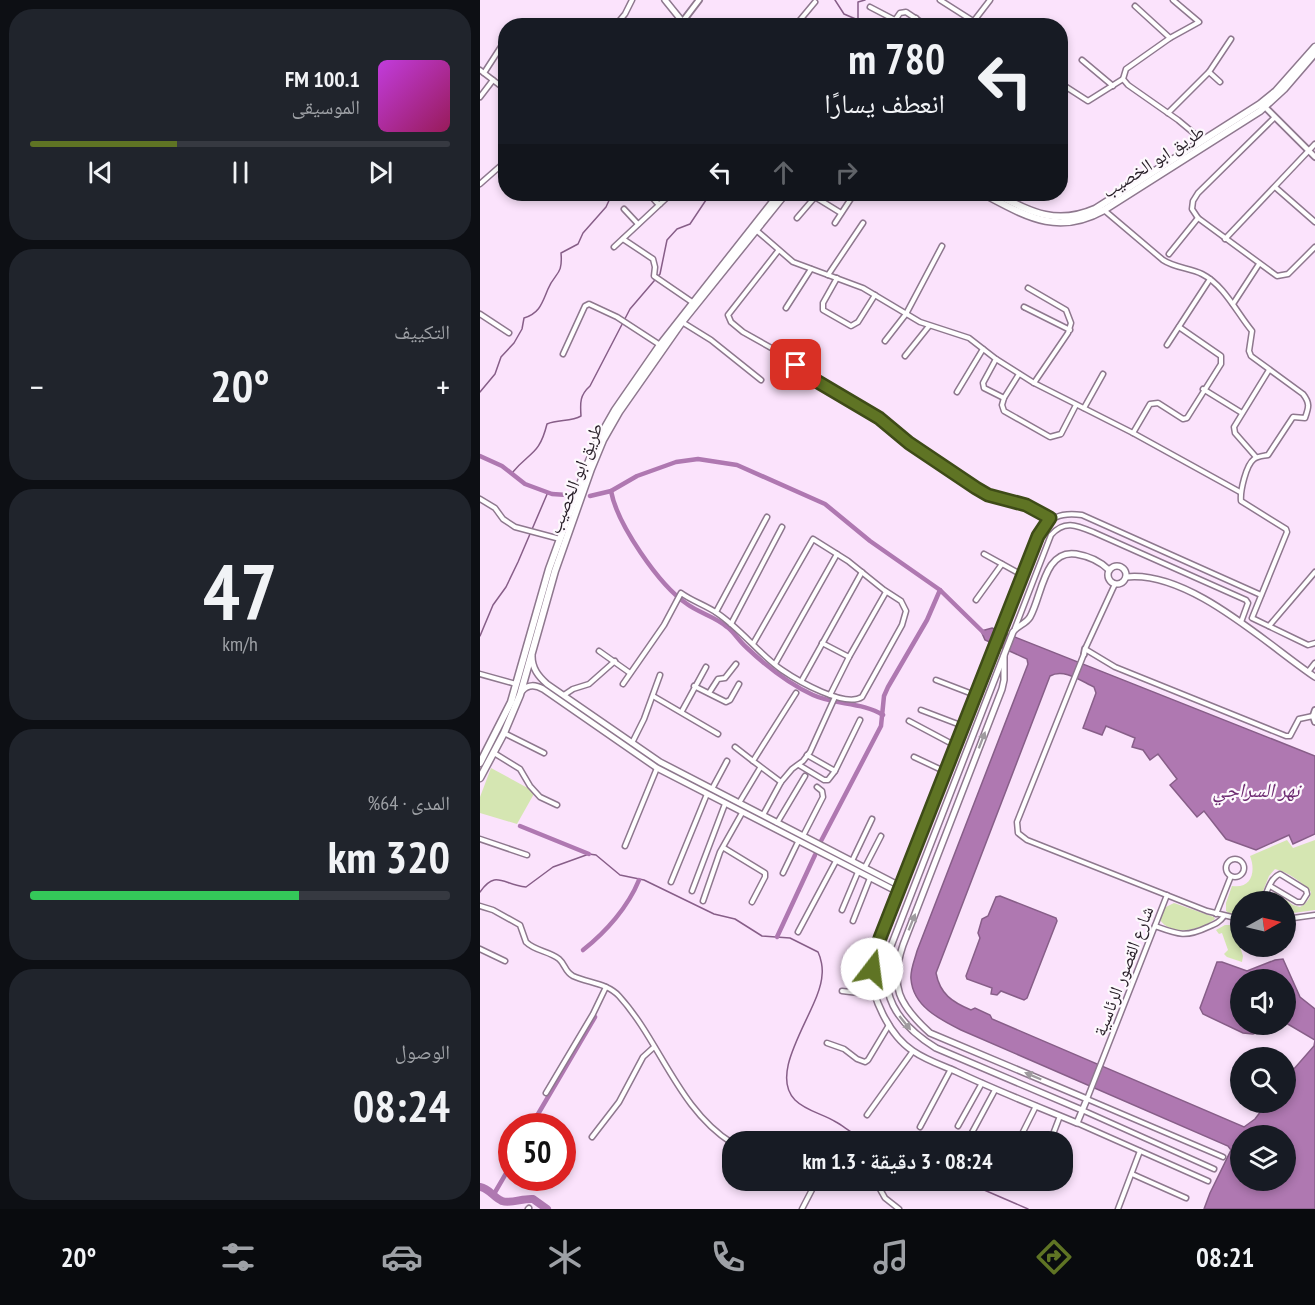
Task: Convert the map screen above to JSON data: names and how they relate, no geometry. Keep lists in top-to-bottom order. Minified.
{"streets":{"main road":["طريق ابو الخصيب"],"street":["شارع القصور الرئاسية"]},"water":["نهر السراجي"],"north":"right","page":{"turn":["780 m","انعطف يسارًا"],"song":["100.1 FM","الموسيقى"],"tile":["التكييف",["47","km/h"],["المدى · 64%","320 km"],["الوصول","08:24"]],"heat":["−","20°","+"],"limit":"50","trip":"08:24 · 3 دقيقة · 1.3 km","tabs":["08:21","20°"]}}
